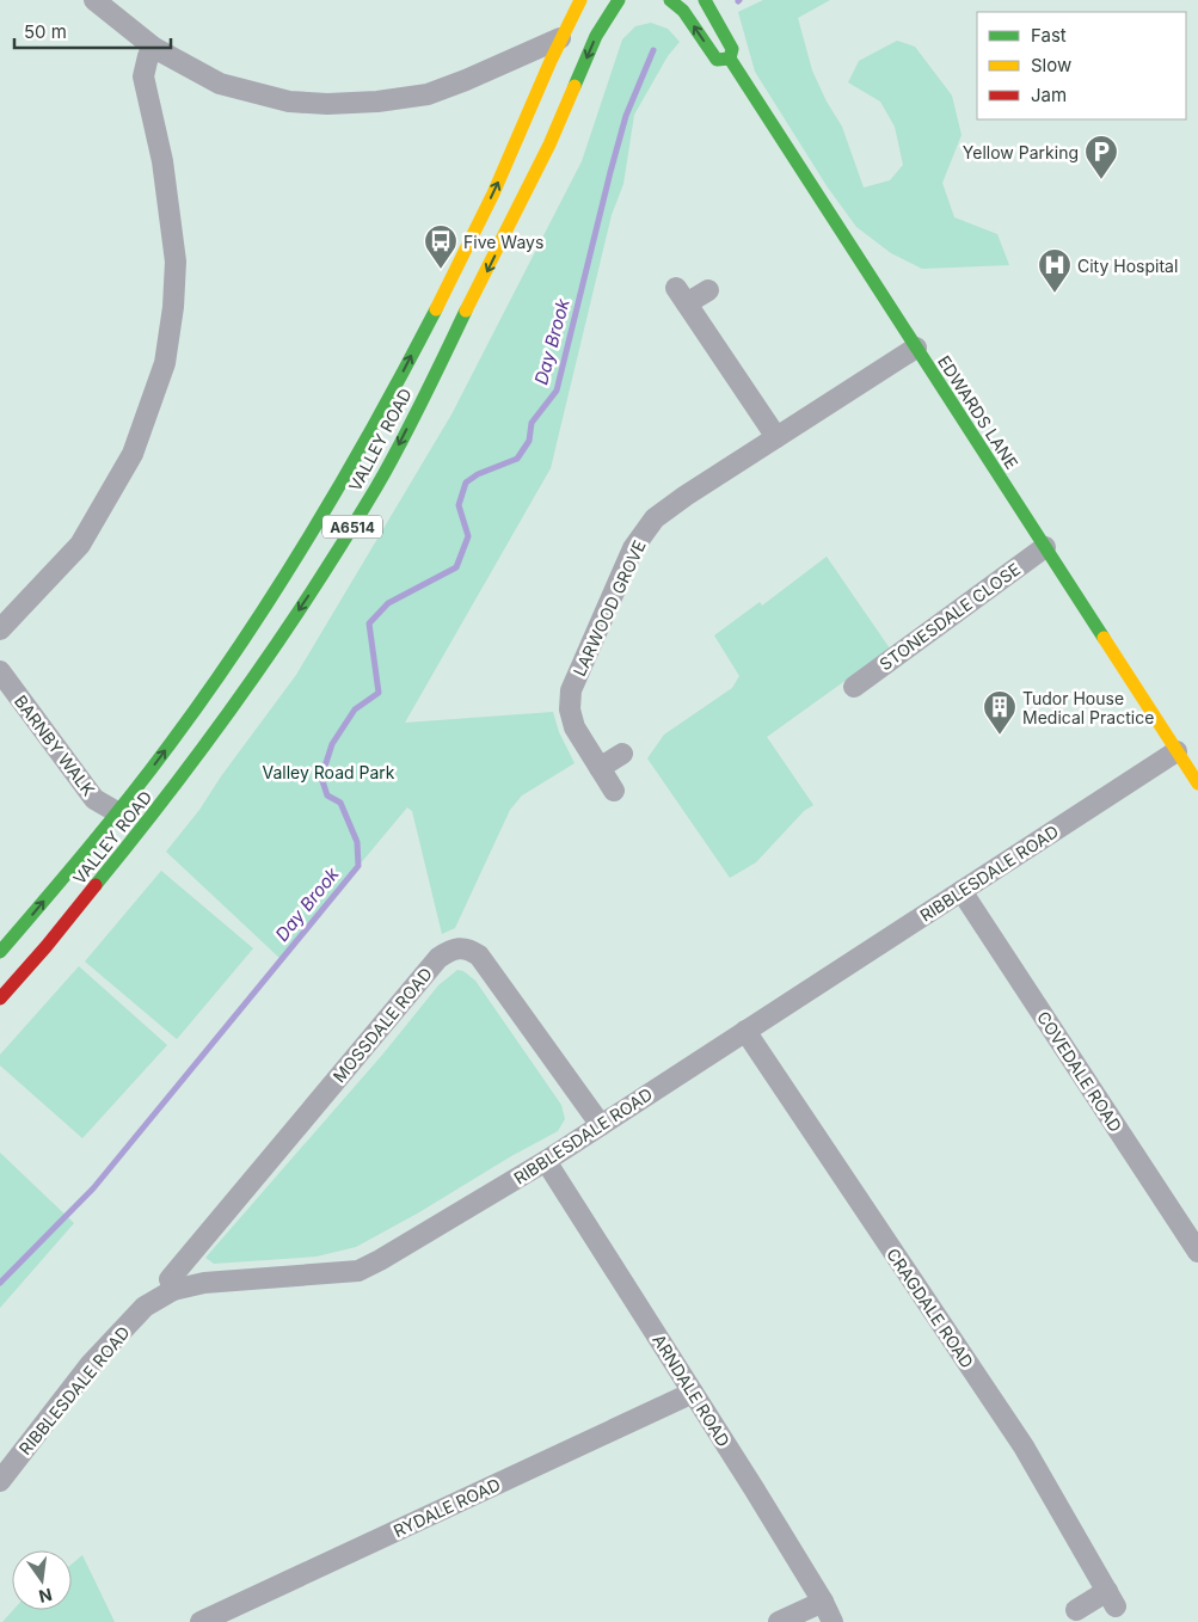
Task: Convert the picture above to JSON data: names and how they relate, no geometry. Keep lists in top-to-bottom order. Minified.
{"streets":{"main road":["EDWARDS LANE","VALLEY ROAD","A6514"],"street":["LARWOOD GROVE","STONESDALE CLOSE","BARNBY WALK","RIBBLESDALE ROAD","MOSSDALE ROAD","COVEDALE ROAD","CRAGDALE ROAD","ARNDALE ROAD","RYDALE ROAD"]},"crossings":[["EDWARDS LANE","LARWOOD GROVE"],["EDWARDS LANE","STONESDALE CLOSE"],["EDWARDS LANE","RIBBLESDALE ROAD"],["VALLEY ROAD","BARNBY WALK"],["RIBBLESDALE ROAD","MOSSDALE ROAD"],["RIBBLESDALE ROAD","COVEDALE ROAD"],["RIBBLESDALE ROAD","CRAGDALE ROAD"],["RIBBLESDALE ROAD","ARNDALE ROAD"],["ARNDALE ROAD","RYDALE ROAD"]],"water":["Day Brook"],"parks":["Valley Road Park"],"places":{"parking":["Yellow Parking"],"bus stop":["Five Ways"],"hospital":["City Hospital"],"building":["Tudor House Medical Practice"]},"legend":["Fast","Slow","Jam"],"scale_bar":"50 m","north":"bottom"}
